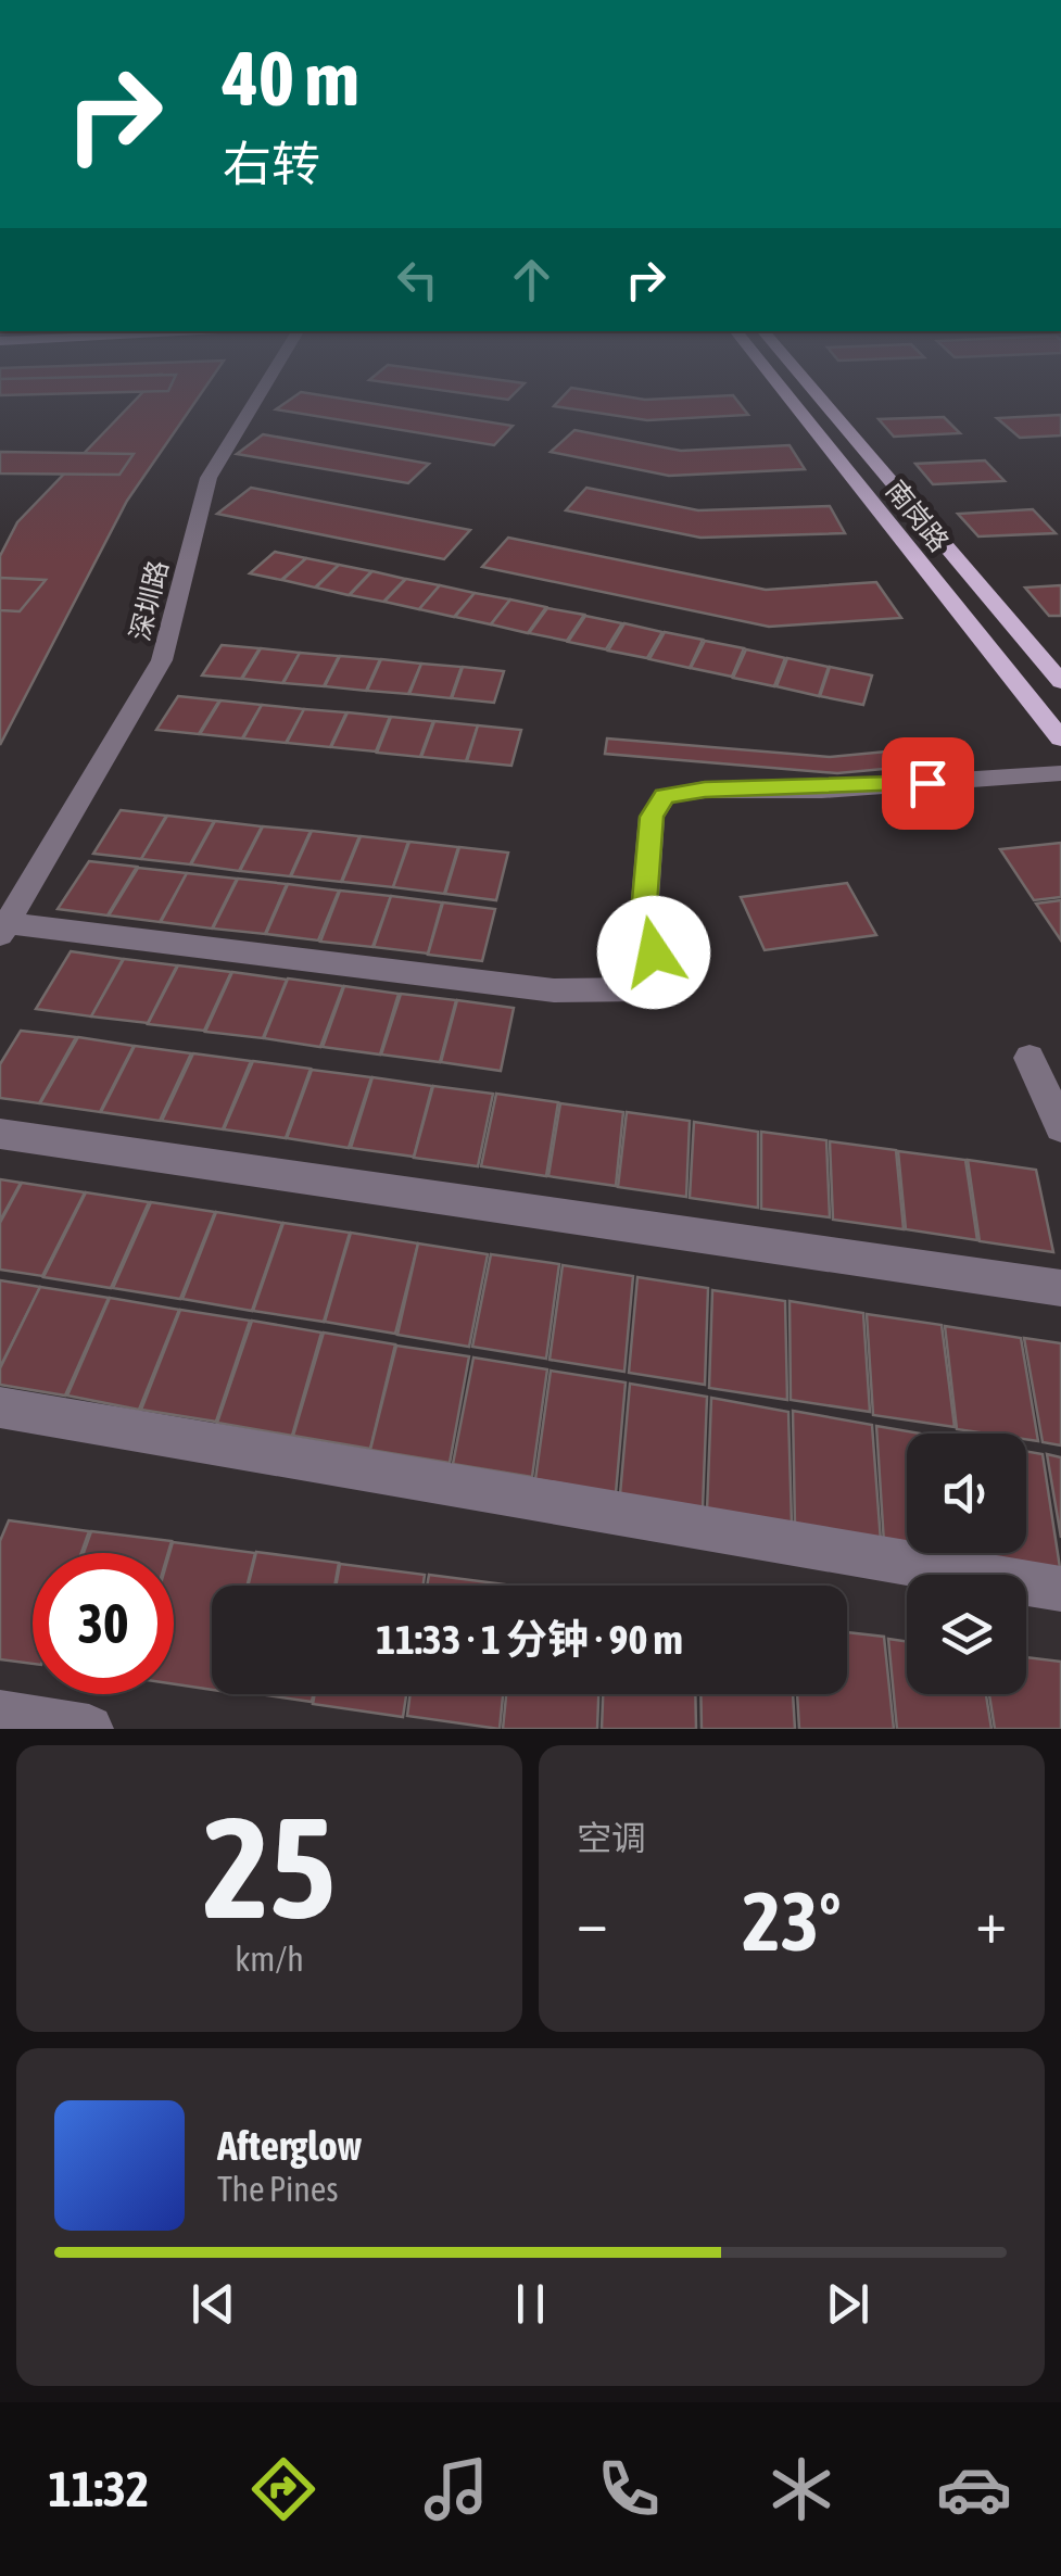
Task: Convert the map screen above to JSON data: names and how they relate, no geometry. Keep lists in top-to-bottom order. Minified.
{"streets":{"main road":["南岗路"],"street":["深圳路"]},"page":{"turn":["40 m","右转"],"limit":"30","trip":"11:33 · 1 分钟 · 90 m","tile":[["25","km/h"],"空调"],"heat":["−","23°","+"],"song":["Afterglow","The Pines"],"tabs":"11:32"}}
